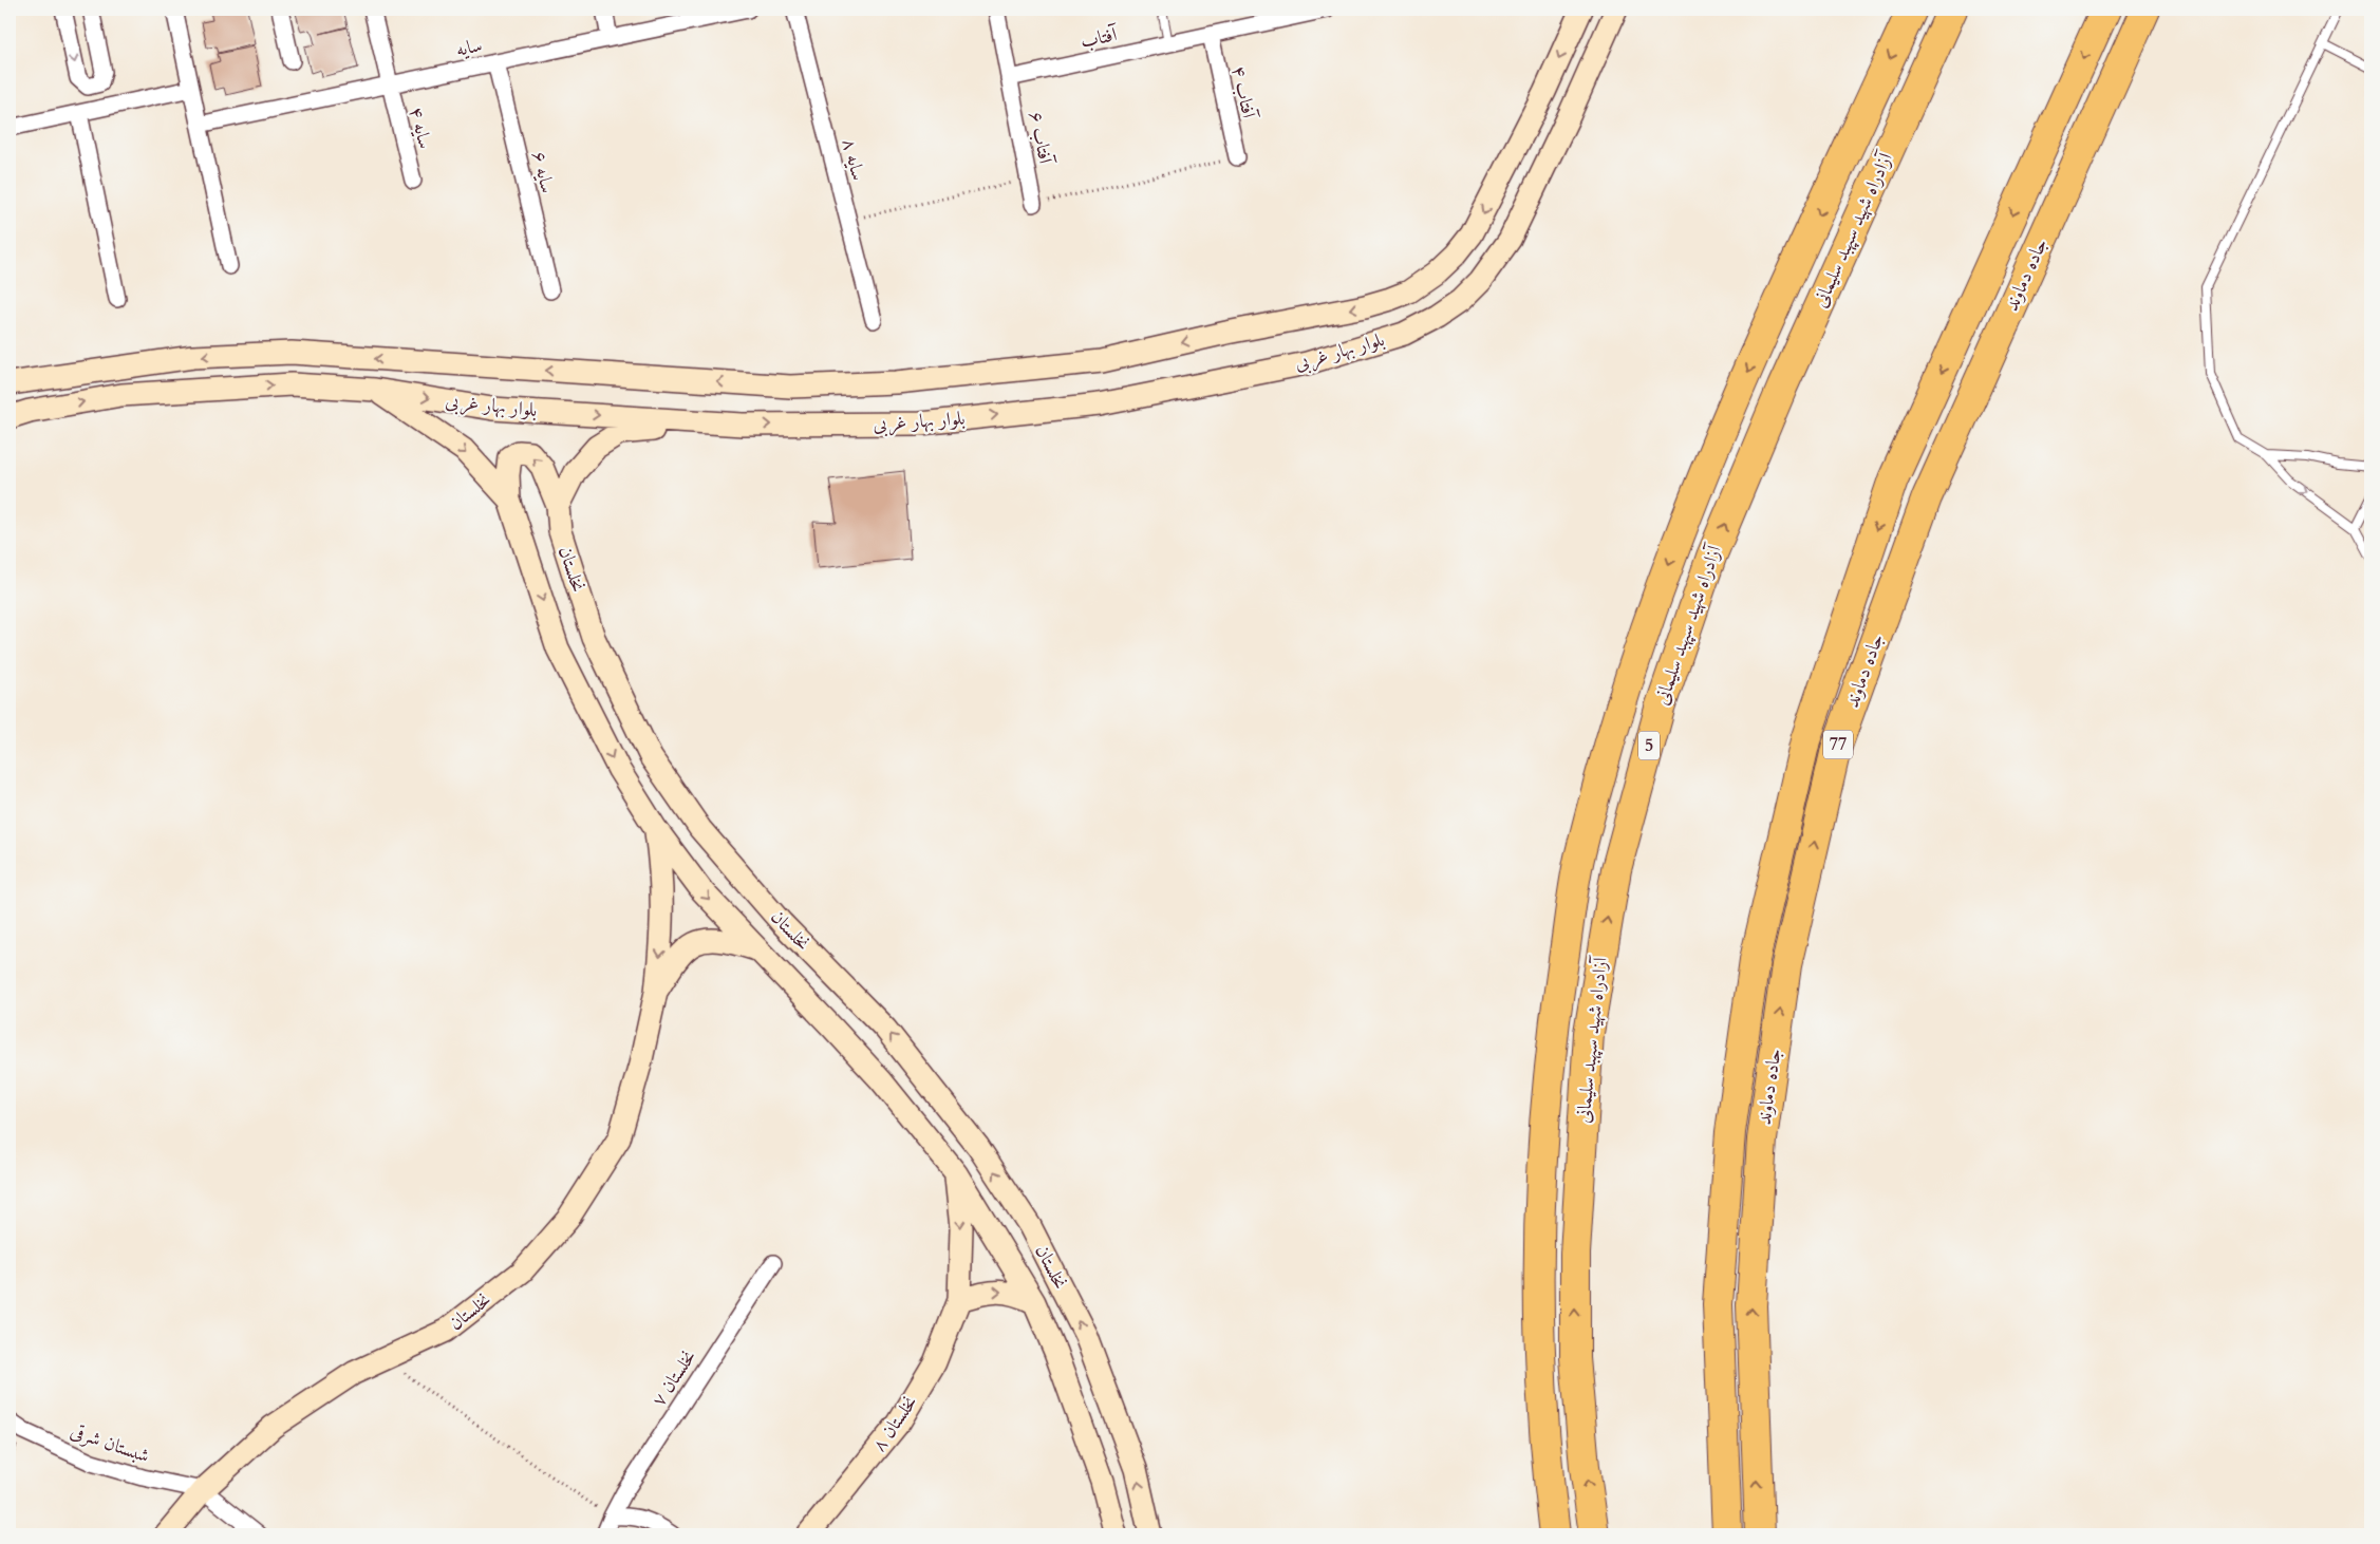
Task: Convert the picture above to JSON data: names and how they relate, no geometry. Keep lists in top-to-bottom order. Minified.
{"streets":{"highway":["آزادراه شهید سپهبد سلیمانی","جاده دماوند","77","5"],"street":["آفتاب","سایه","آفتاب ۴","سایه ۴","آفتاب ۶","سایه ۸","سایه ۶","بلوار بهار غربی","نخلستان","نخلستان ۷","نخلستان ۸","شبستان شرقی"]},"crossings":[["آفتاب","آفتاب ۴"],["آفتاب","آفتاب ۶"],["سایه","سایه ۴"],["سایه","سایه ۶"],["بلوار بهار غربی","نخلستان"],["نخلستان","نخلستان ۸"],["نخلستان","شبستان شرقی"]]}
